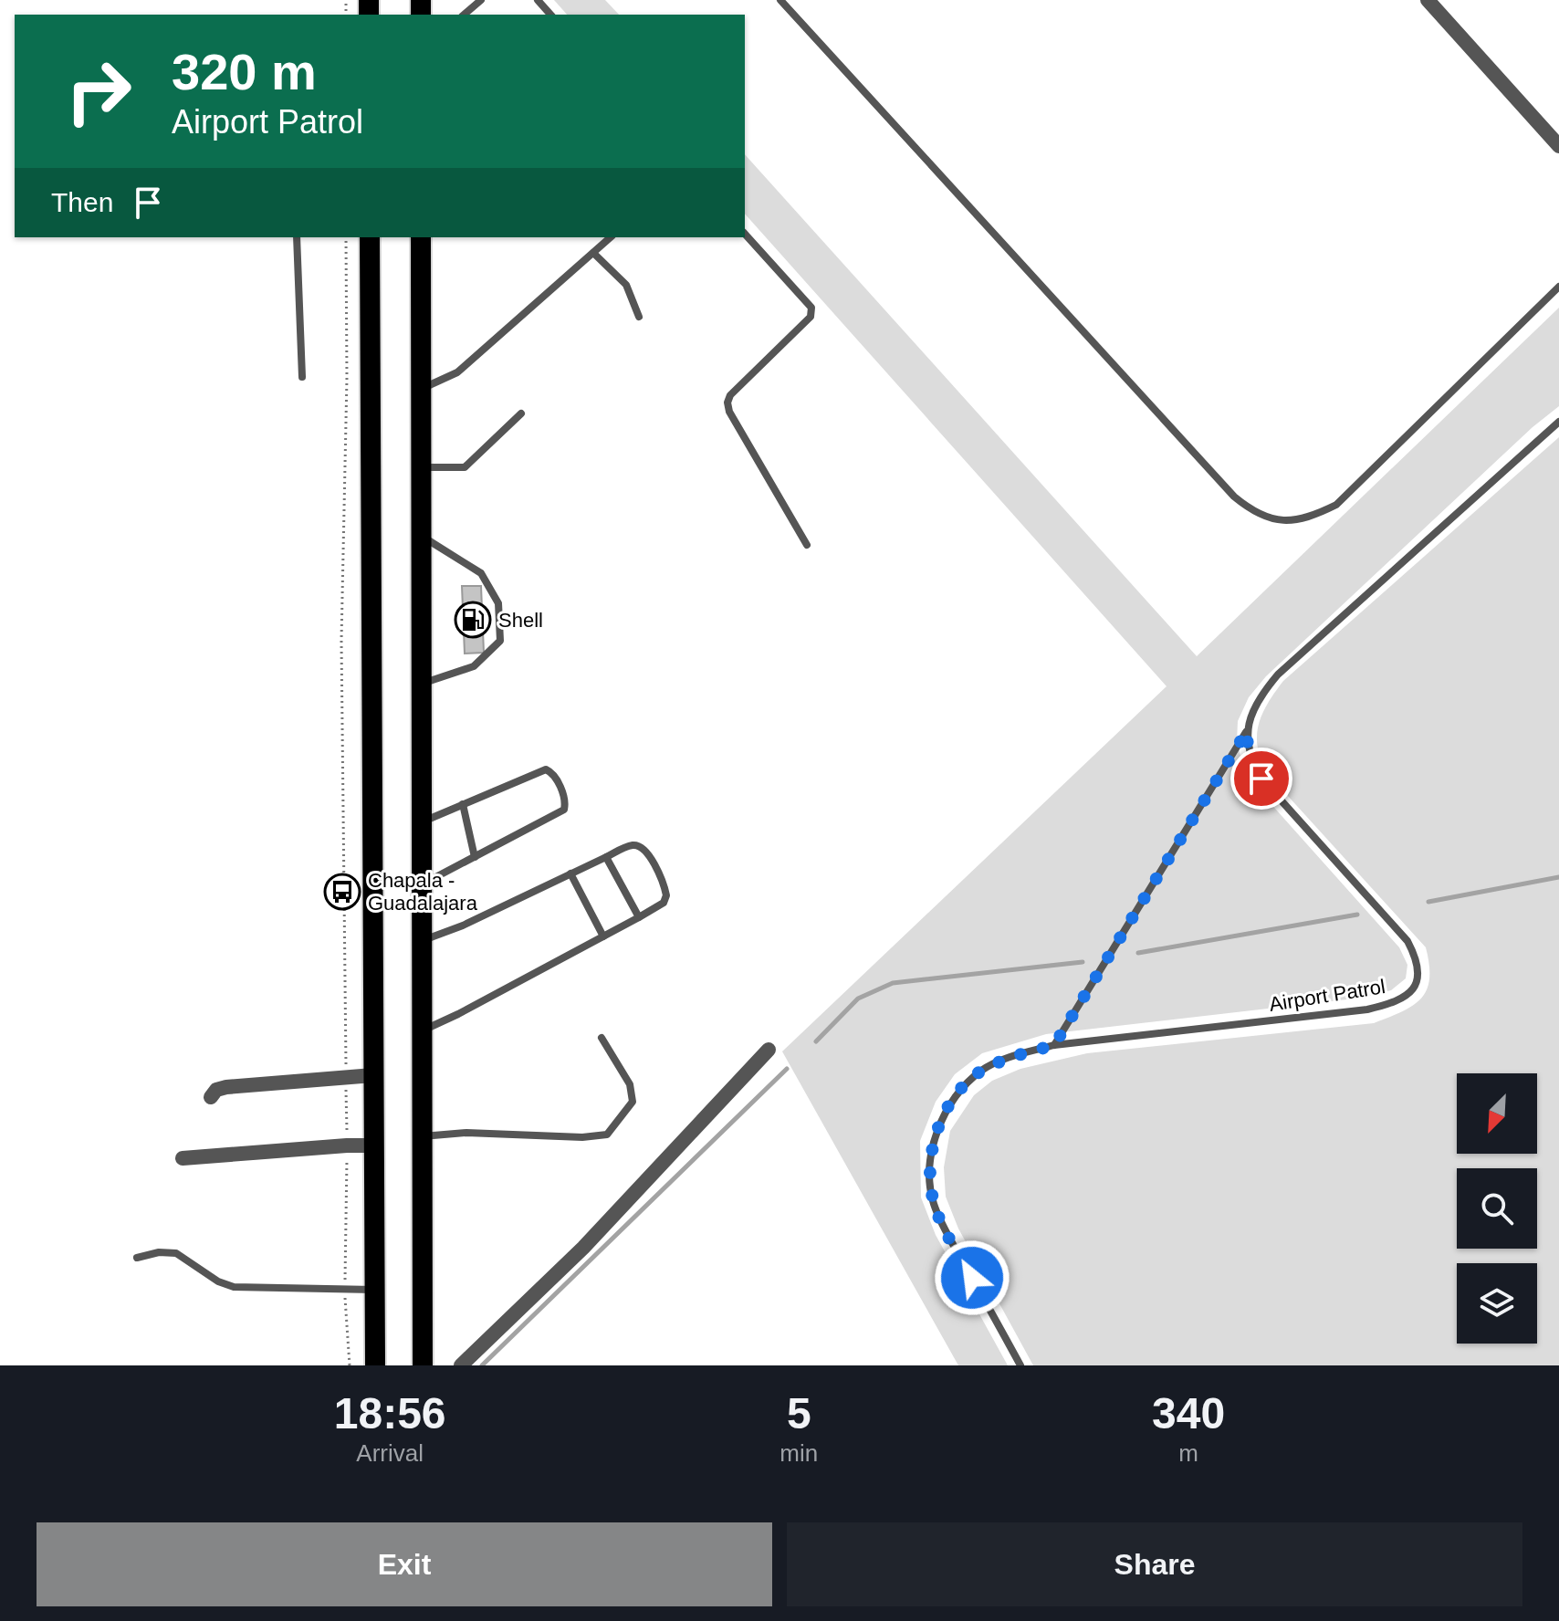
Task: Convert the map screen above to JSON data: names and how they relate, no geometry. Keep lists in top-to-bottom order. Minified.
{"streets":{"lane":["Airport Patrol"]},"places":{"fuel station":["Shell"],"bus stop":["Chapala - Guadalajara"]},"north":"bottom left","page":{"turn":["320 m","Airport Patrol"],"then":"Then","eta":["18:56","Arrival","5","min","340","m"],"buttons":["Exit","Share"]}}
